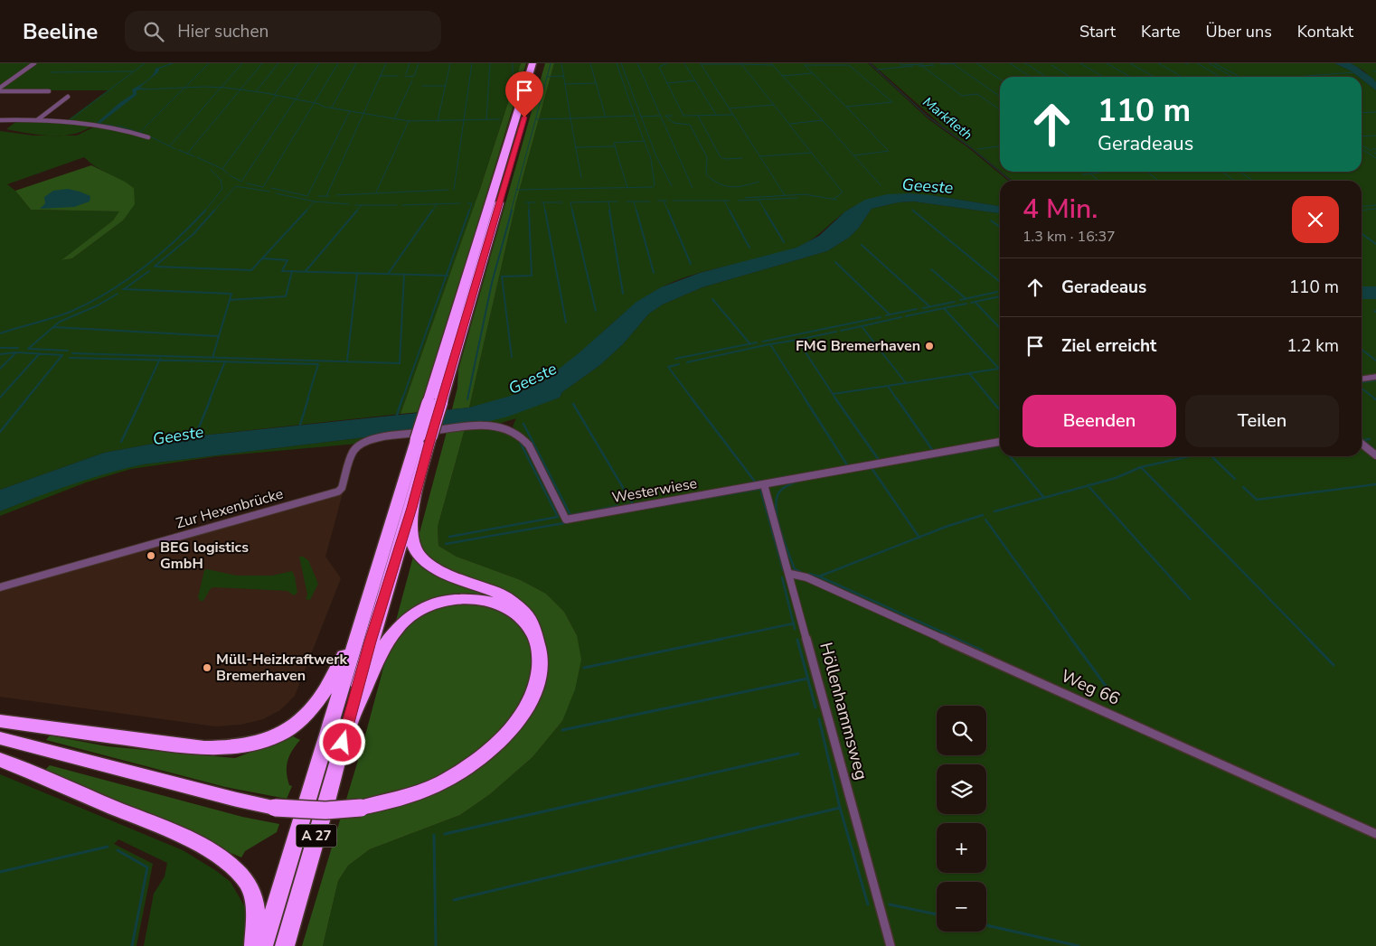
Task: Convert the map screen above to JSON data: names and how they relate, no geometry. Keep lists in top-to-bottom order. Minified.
{"streets":{"highway":["A 27"],"street":["Westerwiese","Zur Hexenbrücke","Weg 66","Höllenhammsweg"]},"crossings":[["Westerwiese","Zur Hexenbrücke"],["Westerwiese","Höllenhammsweg"],["Weg 66","Höllenhammsweg"]],"water":["Markfleth","Geeste"],"places":["FMG Bremerhaven","BEG logistics GmbH","Müll-Heizkraftwerk Bremerhaven"],"page":{"header":"Beeline","search":"Hier suchen","nav":["Start","Karte","Über uns","Kontakt"],"turn":["110 m","Geradeaus"],"heading":["4 Min.","1.3 km · 16:37"],"list":[{"name":"Geradeaus","value":"110 m"},{"name":"Ziel erreicht","value":"1.2 km"}],"buttons":["Beenden","Teilen"],"map_buttons":["+","−"]}}
